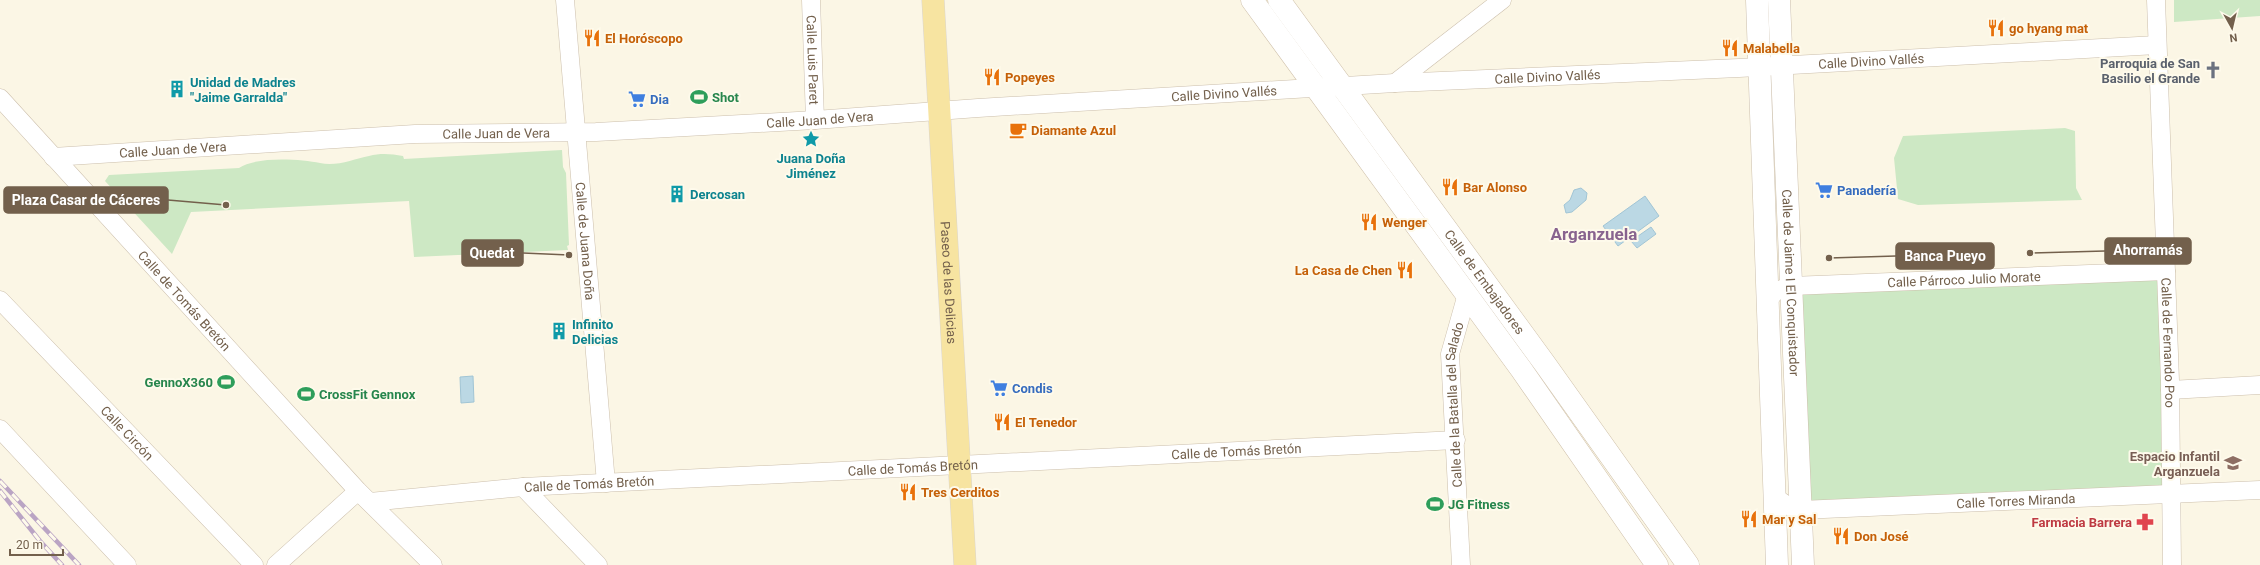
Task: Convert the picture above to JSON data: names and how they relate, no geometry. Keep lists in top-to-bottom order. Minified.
{"streets":{"main road":["Paseo de las Delicias","Calle de Embajadores","Calle de Jaime I El Conquistador"],"street":["Calle Luis Paret","Calle Divino Vallés","Calle Juan de Vera","Calle de Juana Doña","Calle Párroco Julio Morate","Calle de Tomás Bretón","Calle de Fernando Poo","Calle de la Batalla del Salado","Calle Circón","Calle Torres Miranda"]},"crossings":[["Calle Luis Paret","Calle Juan de Vera"],["Calle Divino Vallés","Calle Juan de Vera"],["Calle Divino Vallés","Paseo de las Delicias"],["Calle Divino Vallés","Calle de Embajadores"],["Calle Divino Vallés","Calle de Jaime I El Conquistador"],["Calle Divino Vallés","Calle de Fernando Poo"],["Calle Juan de Vera","Calle de Juana Doña"],["Calle Juan de Vera","Paseo de las Delicias"],["Calle Juan de Vera","Calle de Tomás Bretón"],["Calle de Juana Doña","Calle de Tomás Bretón"],["Calle Párroco Julio Morate","Calle de Jaime I El Conquistador"],["Calle Párroco Julio Morate","Calle de Fernando Poo"],["Paseo de las Delicias","Calle de Tomás Bretón"],["Calle de Embajadores","Calle de la Batalla del Salado"],["Calle de Jaime I El Conquistador","Calle Torres Miranda"],["Calle de Tomás Bretón","Calle de la Batalla del Salado"],["Calle de Fernando Poo","Calle Torres Miranda"]],"districts":["Arganzuela"],"places":{"restaurant":["go hyang mat","El Horóscopo","Malabella","Popeyes","Bar Alonso","Wenger","La Casa de Chen","El Tenedor","Tres Cerditos","Mar y Sal","Don José"],"church":["Parroquia de San Basilio el Grande"],"building":["Unidad de Madres \"Jaime Garralda\"","Dercosan","Infinito Delicias"],"sports":["Shot","GennoX360","CrossFit Gennox","JG Fitness"],"supermarket":["Dia","Panadería","Condis"],"cafe":["Diamante Azul"],"place":["Juana Doña Jiménez"],"other":["Plaza Casar de Cáceres","Ahorramás","Quedat","Banca Pueyo"],"school or university":["Espacio Infantil Arganzuela"],"pharmacy":["Farmacia Barrera"]},"scale_bar":"20 m","north":"bottom"}
